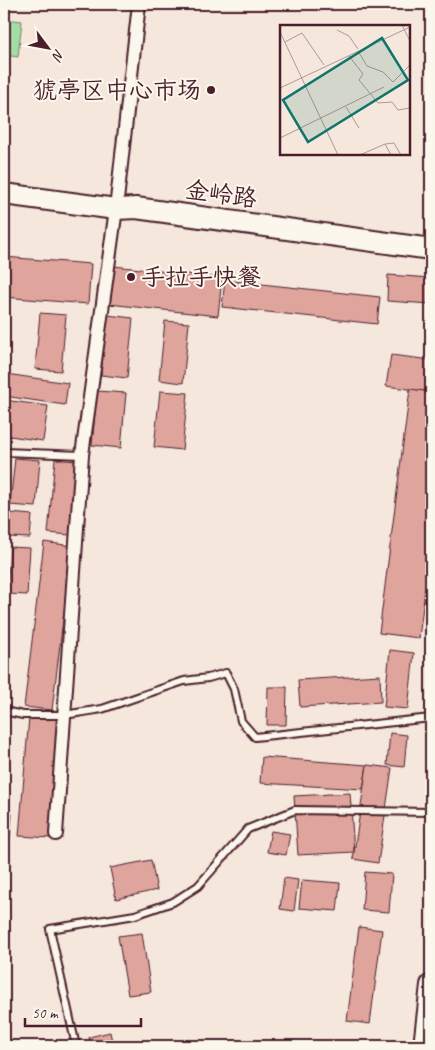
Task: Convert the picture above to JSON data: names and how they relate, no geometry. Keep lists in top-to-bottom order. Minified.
{"streets":{"main road":["金岭路"]},"places":["猇亭区中心市场","手拉手快餐"],"scale_bar":"50 m","north":"bottom right"}
